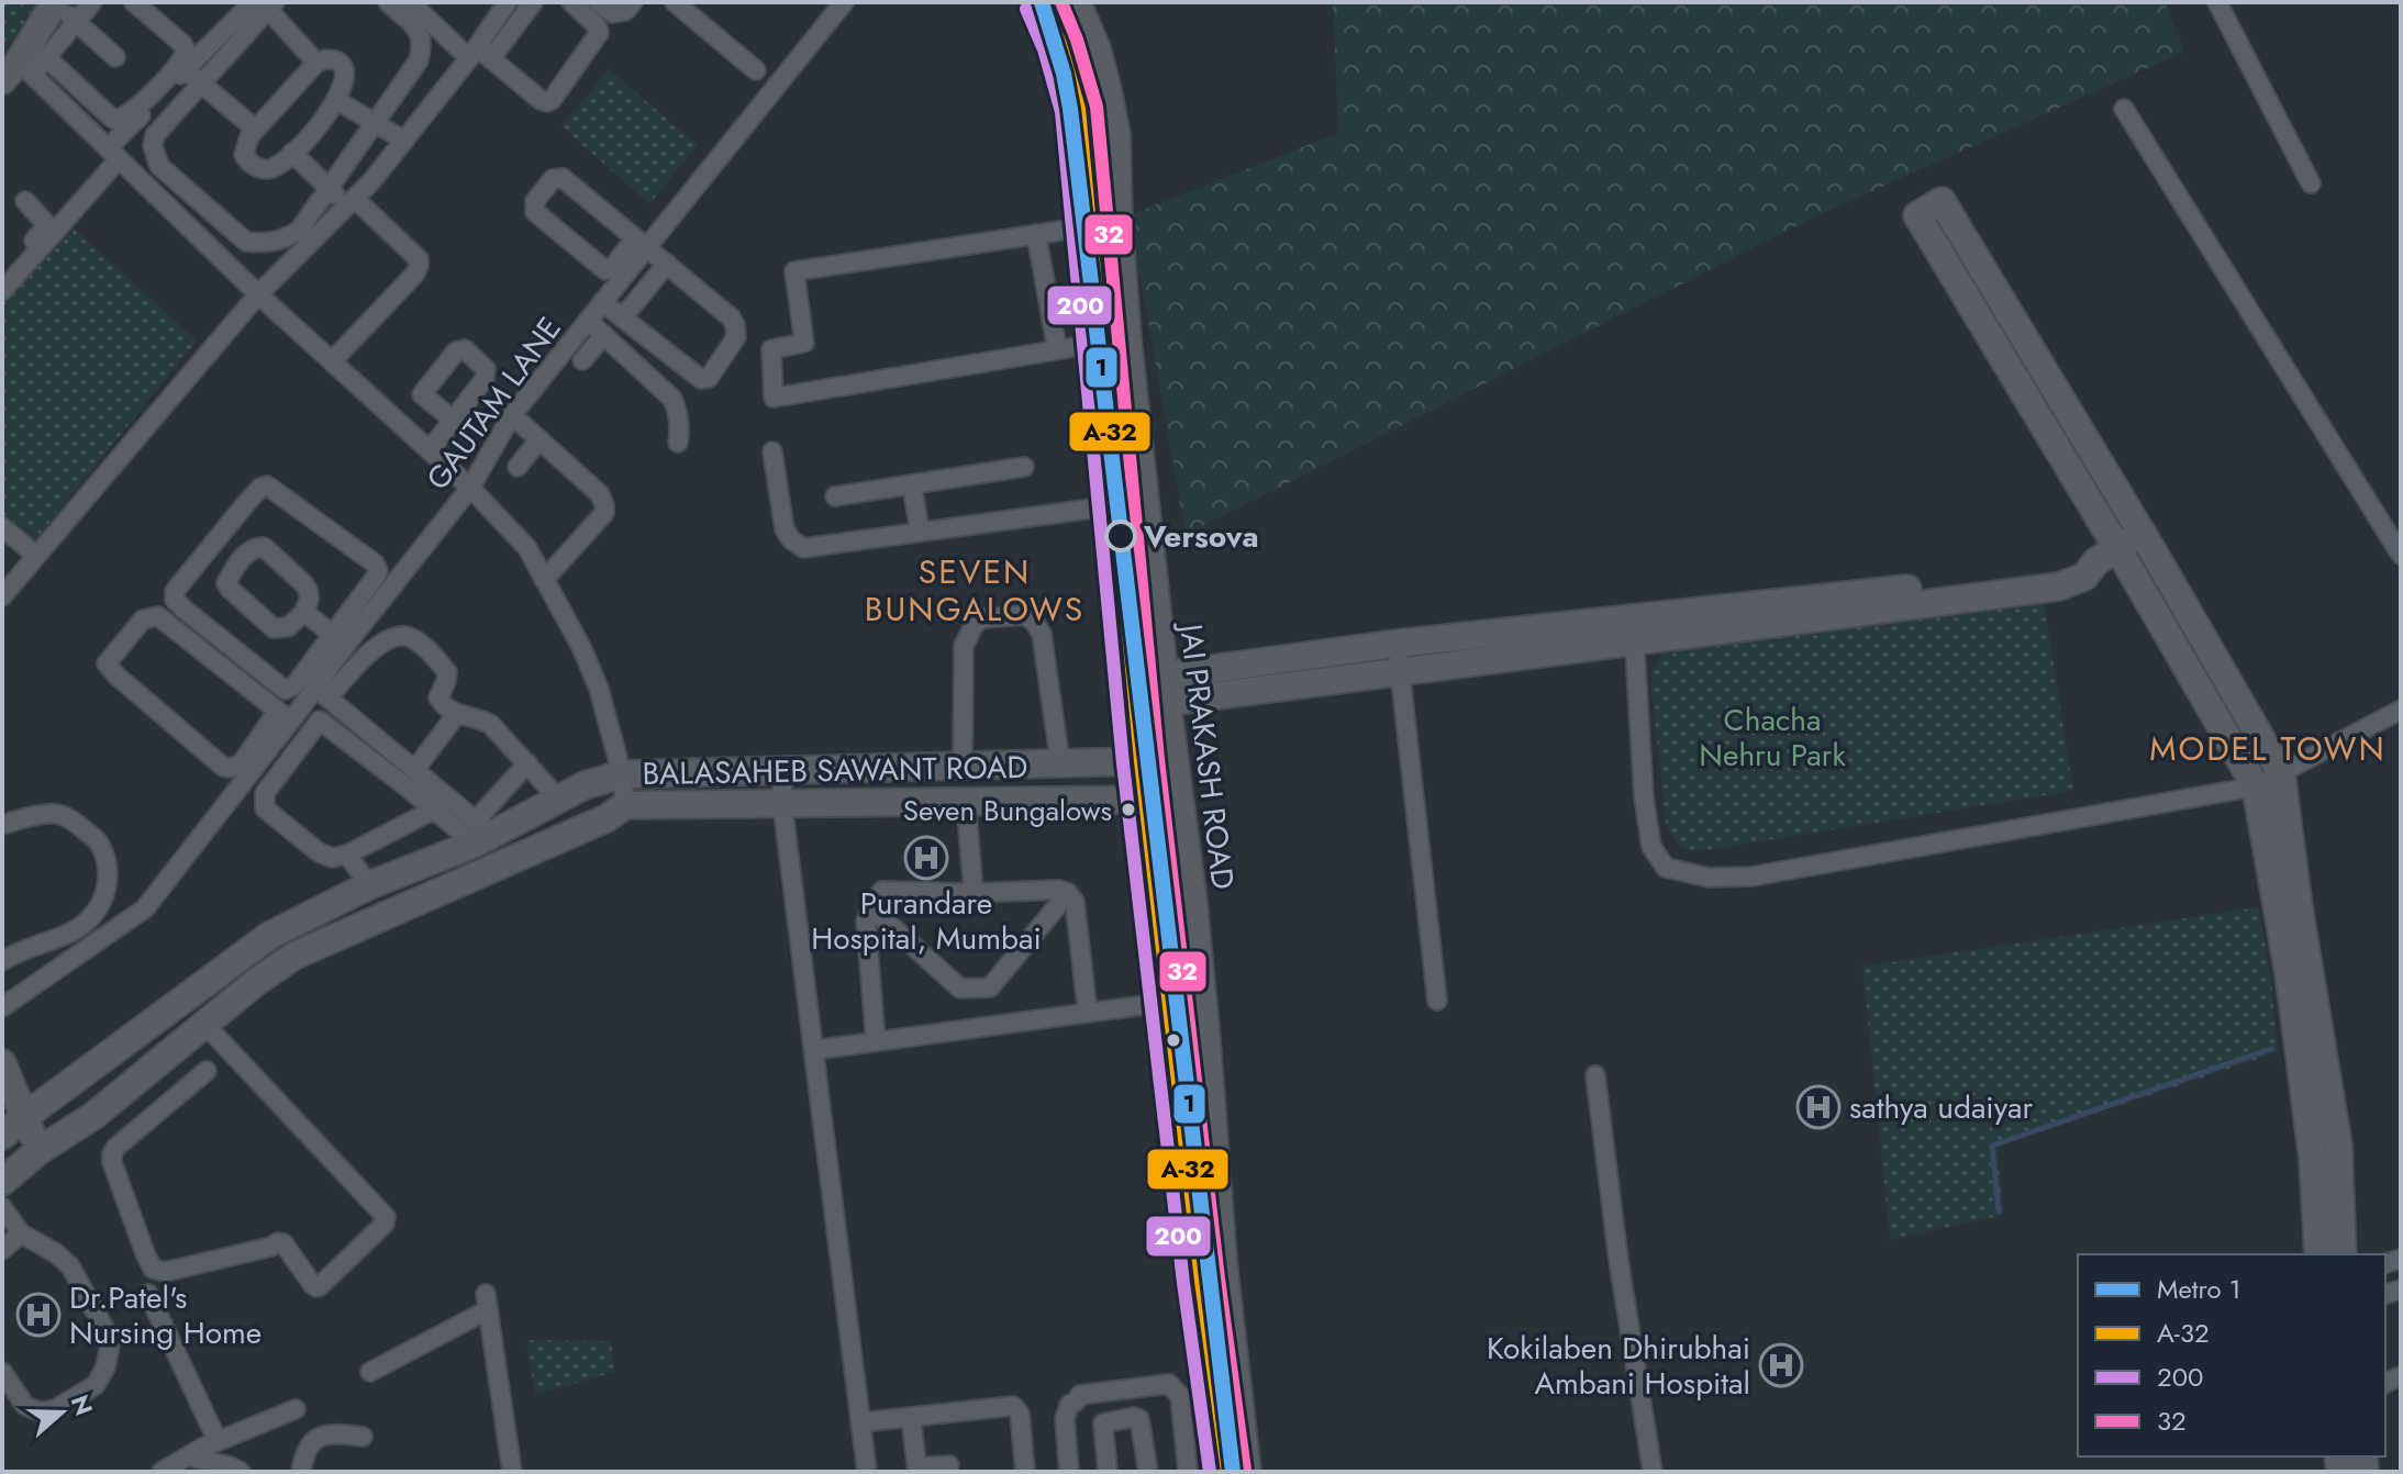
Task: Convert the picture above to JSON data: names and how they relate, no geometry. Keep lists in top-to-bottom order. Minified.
{"streets":{"main road":["JAI PRAKASH ROAD","BALASAHEB SAWANT ROAD"],"street":["GAUTAM LANE"]},"crossings":[["JAI PRAKASH ROAD","BALASAHEB SAWANT ROAD"]],"districts":["SEVEN BUNGALOWS","MODEL TOWN"],"parks":["Chacha Nehru Park"],"places":{"other":["Versova","Seven Bungalows"],"hospital":["Purandare Hospital, Mumbai","sathya udaiyar","Dr.Patel's Nursing Home","Kokilaben Dhirubhai Ambani Hospital"]},"lines":["metro line 1","transit line A-32","transit line 32","transit line 200"],"legend":["Metro 1","A-32","200","32"],"north":"right"}
